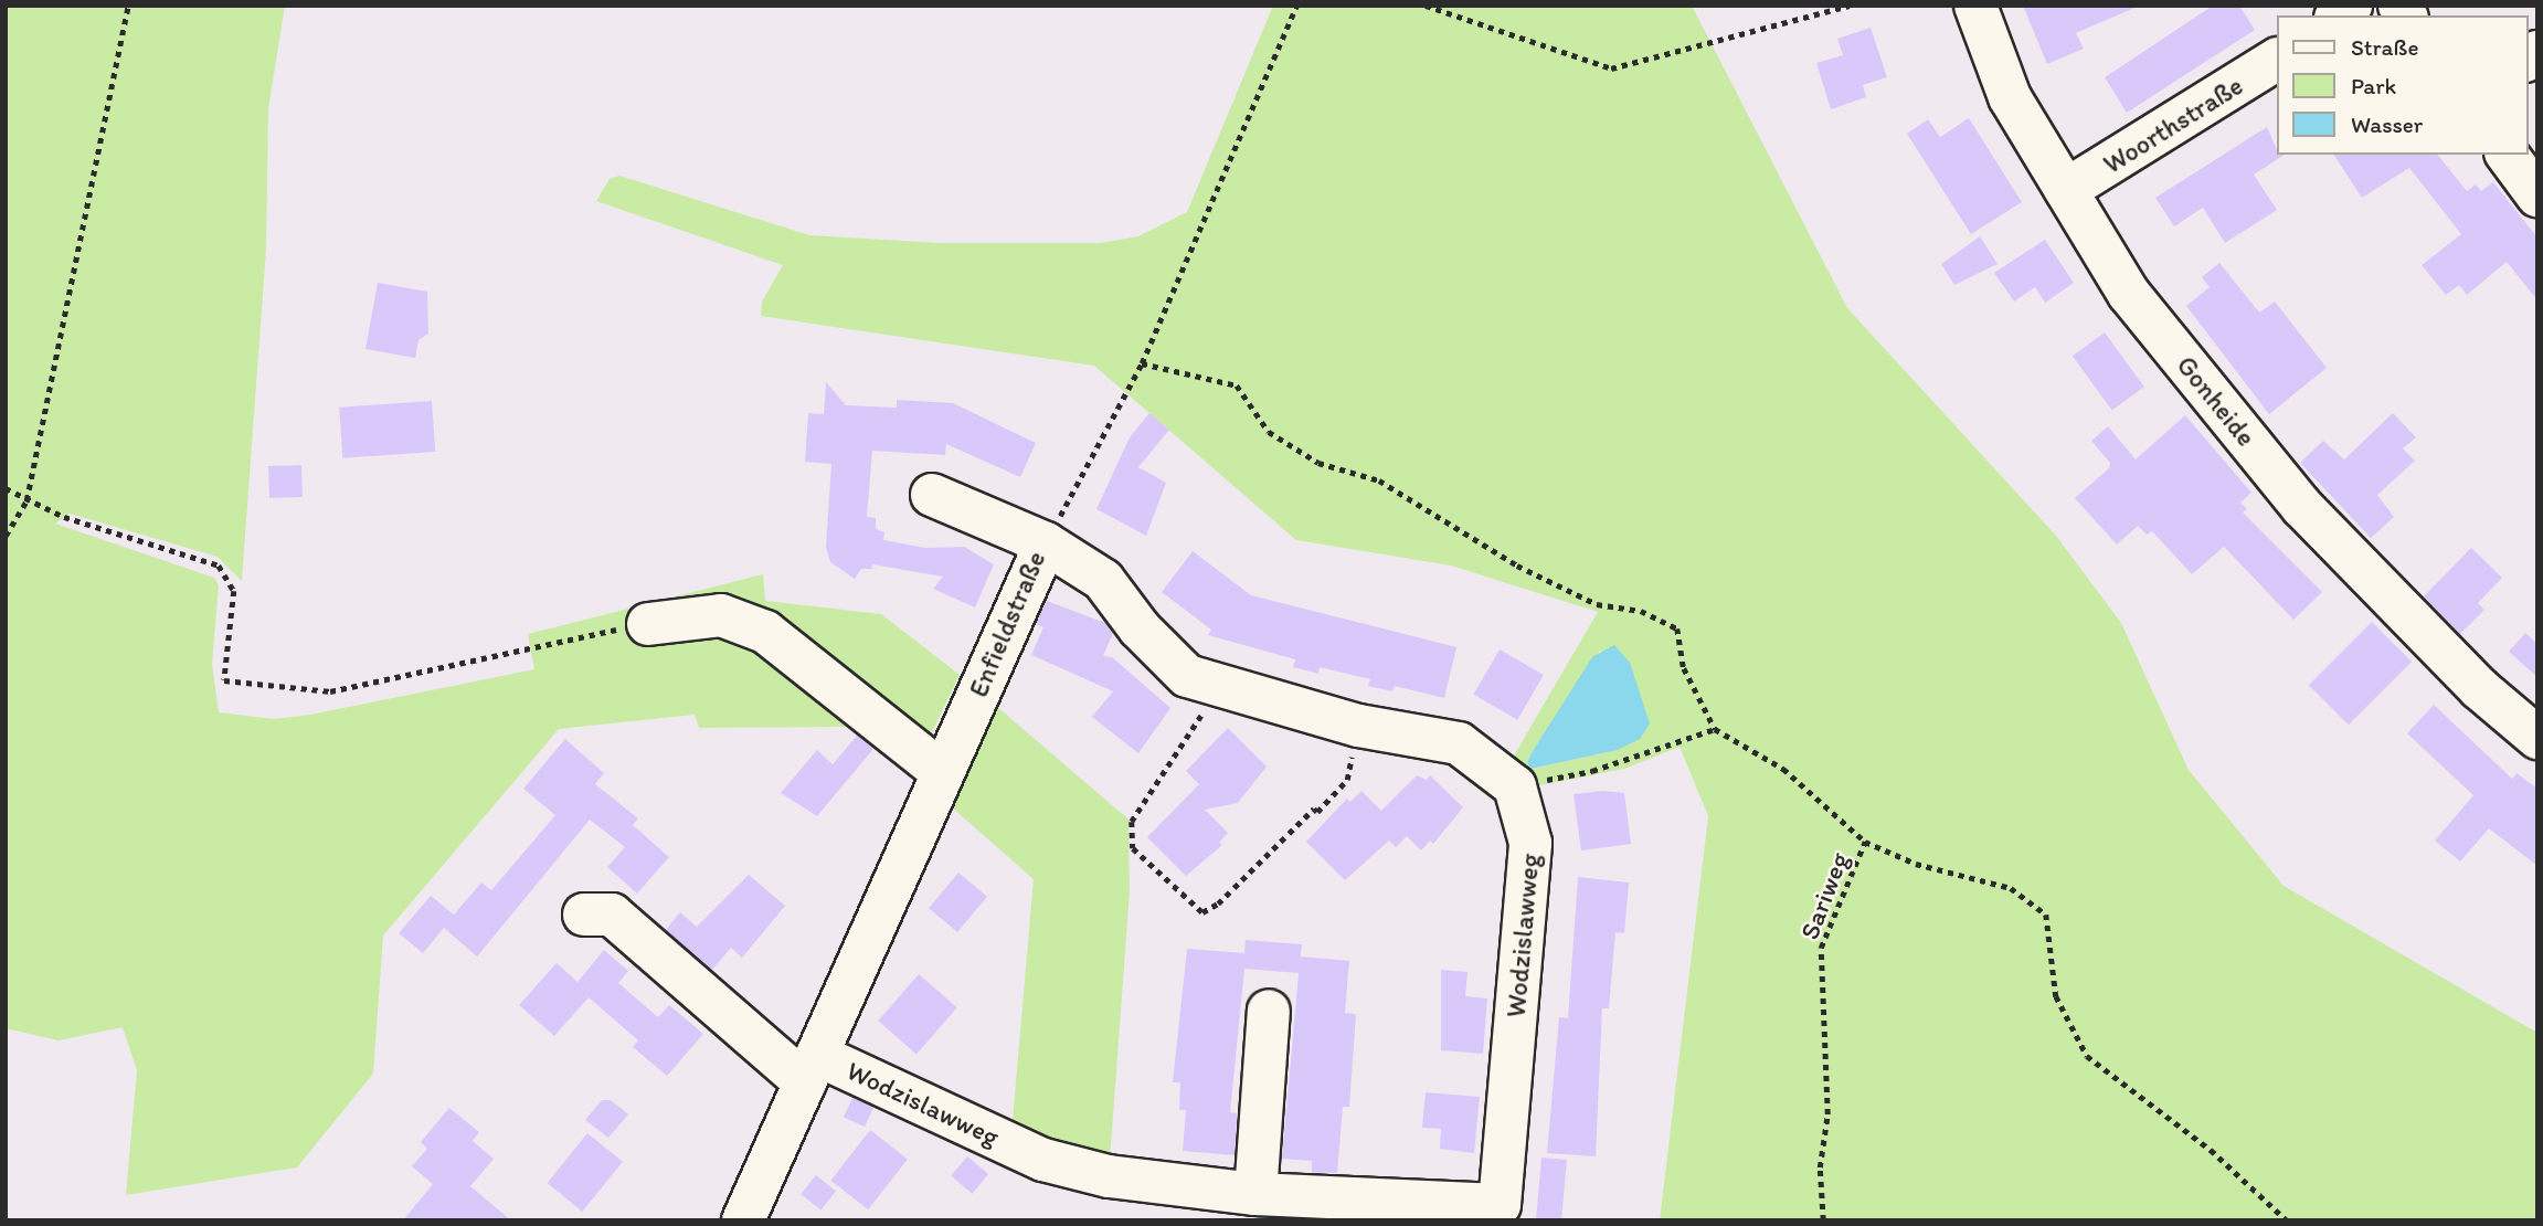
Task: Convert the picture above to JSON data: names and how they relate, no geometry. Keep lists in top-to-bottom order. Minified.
{"streets":{"street":["Woorthstraße","Gonheide","Enfieldstraße","Wodzislawweg"],"path":["Sariweg"]},"crossings":[["Woorthstraße","Gonheide"],["Enfieldstraße","Wodzislawweg"]],"legend":["Straße","Park","Wasser"]}
